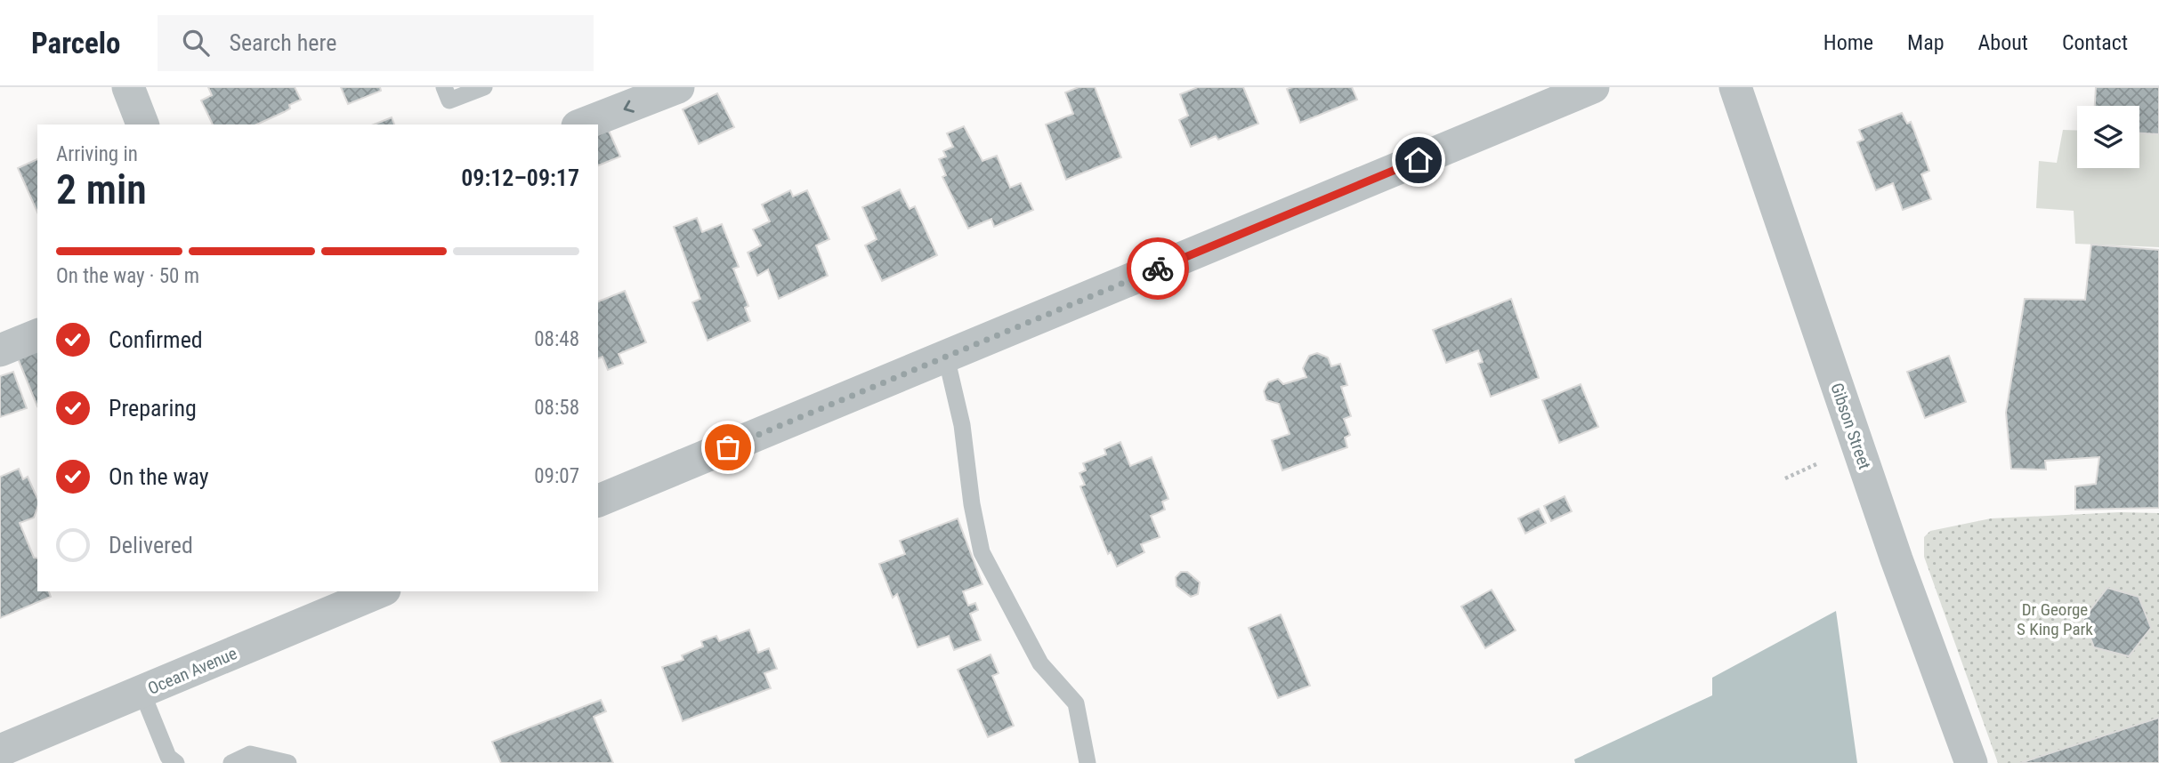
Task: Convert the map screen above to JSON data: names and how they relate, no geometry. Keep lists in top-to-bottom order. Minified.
{"streets":{"street":["Gibson Street","Ocean Avenue"]},"parks":["Dr George S King Park"],"page":{"header":"Parcelo","search":"Search here","nav":["Home","Map","About","Contact"],"heading":["2 min","Arriving in","09:12–09:17"],"bar":"On the way · 50 m","list":[["Confirmed","08:48"],["Preparing","08:58"],["On the way","09:07"],"Delivered"]}}
